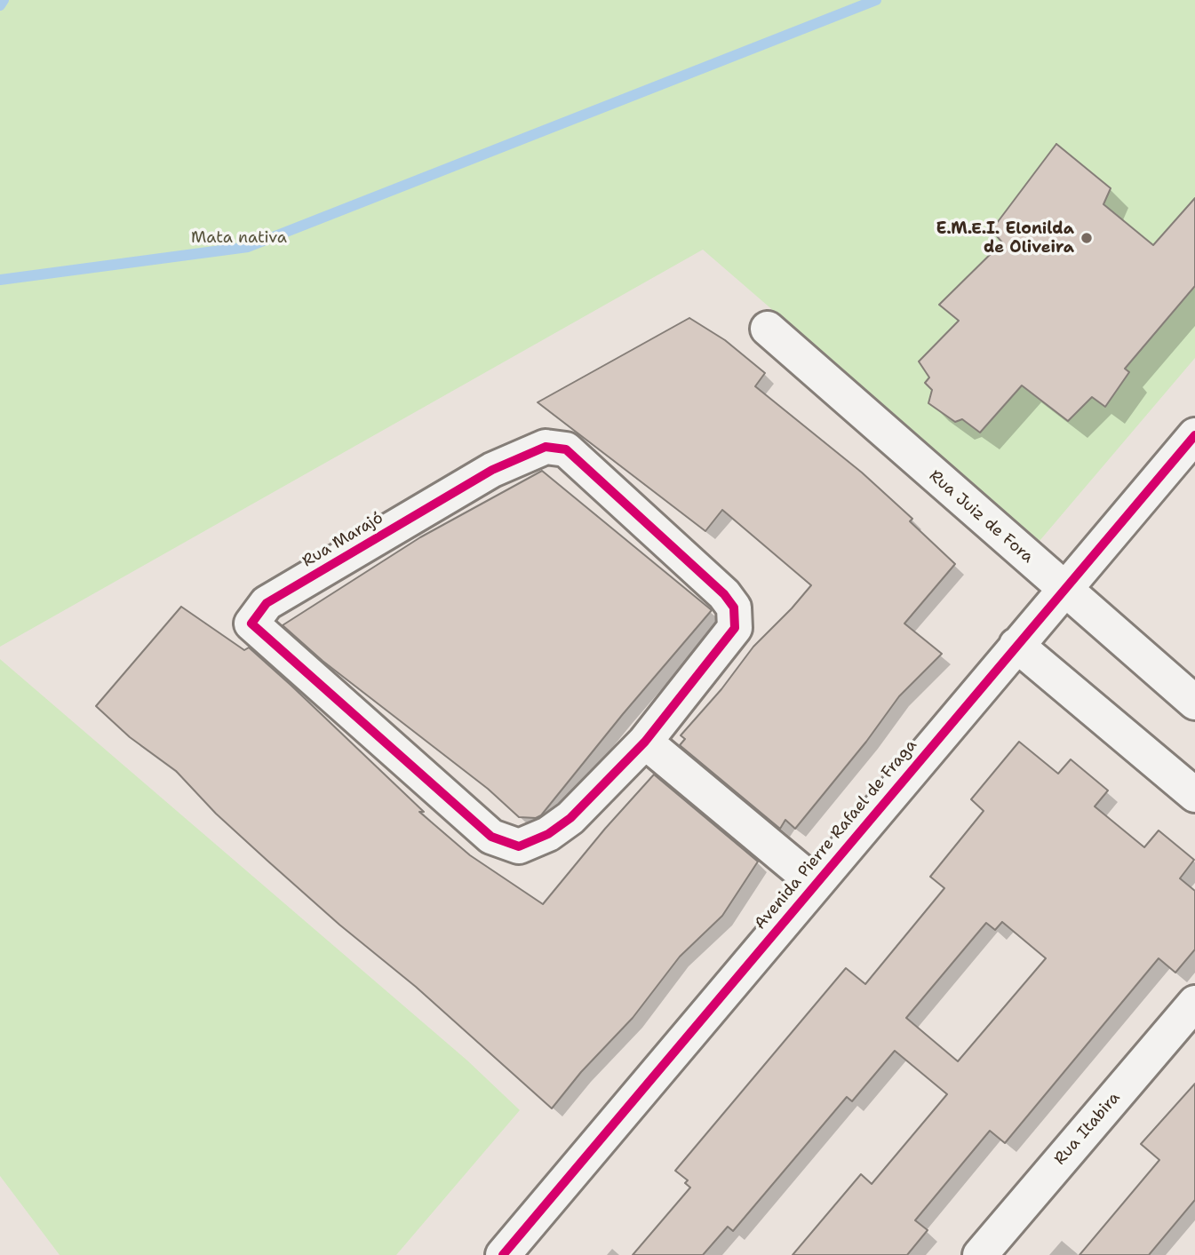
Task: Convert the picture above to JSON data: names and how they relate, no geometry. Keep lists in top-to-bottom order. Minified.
{"streets":{"street":["Rua Juiz de Fora","Rua Marajó","Avenida Pierre Rafael de Fraga","Rua Itabira"]},"crossings":[["Rua Juiz de Fora","Avenida Pierre Rafael de Fraga"]],"parks":["Mata nativa"],"places":["E.M.E.I. Elonilda de Oliveira"]}
